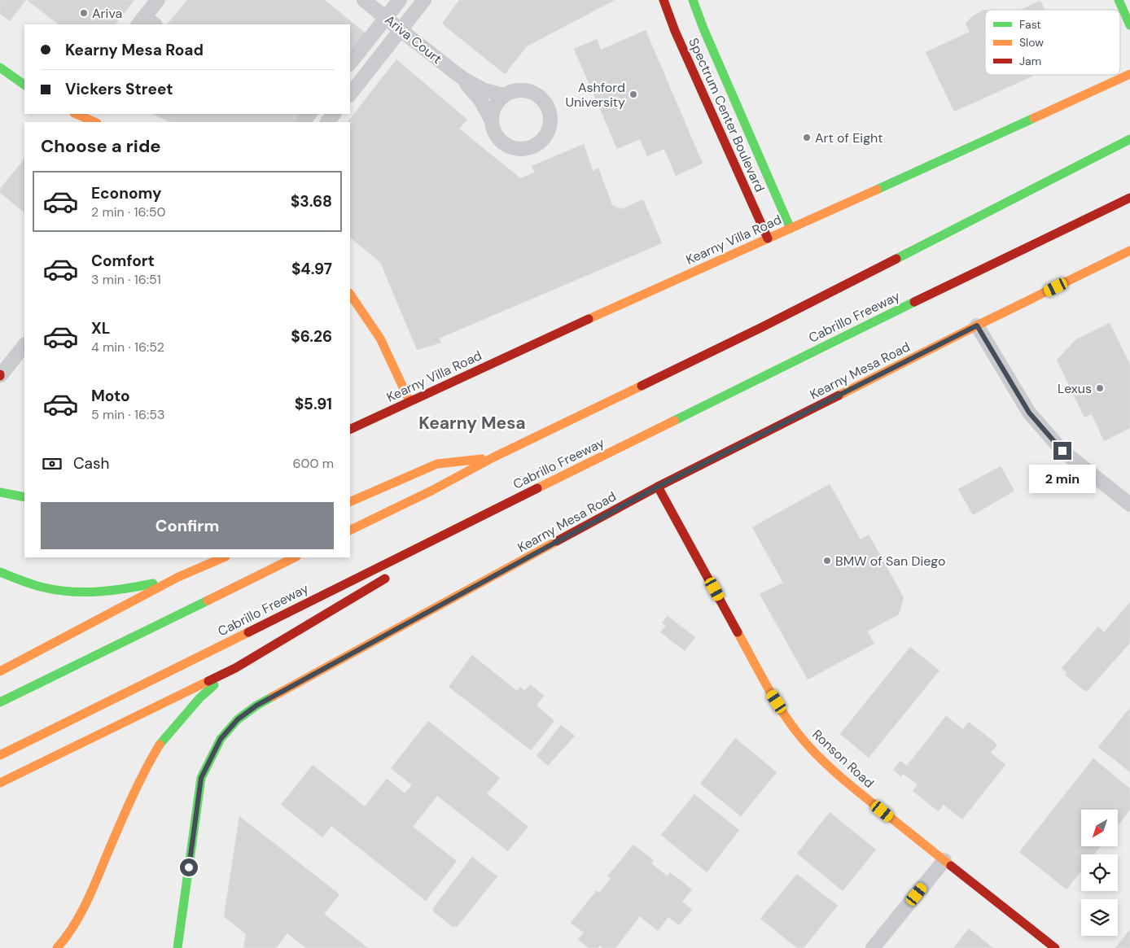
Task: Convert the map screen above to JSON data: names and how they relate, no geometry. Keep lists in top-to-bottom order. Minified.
{"streets":{"main road":["Spectrum Center Boulevard","Kearny Villa Road","Cabrillo Freeway","Kearny Mesa Road","Ronson Road"],"street":["Ariva Court"]},"crossings":[["Spectrum Center Boulevard","Kearny Villa Road"],["Kearny Mesa Road","Ronson Road"]],"districts":["Kearny Mesa"],"places":["Ariva","Ashford University","Art of Eight","Lexus","BMW of San Diego"],"legend":["Fast","Slow","Jam"],"north":"bottom left","page":{"banner":["Kearny Mesa Road","Vickers Street"],"heading":"Choose a ride","list":[{"name":"Economy","note":"2 min · 16:50","value":"$3.68"},{"name":"Comfort","note":"3 min · 16:51","value":"$4.97"},{"name":"XL","note":"4 min · 16:52","value":"$6.26"},{"name":"Moto","note":"5 min · 16:53","value":"$5.91"}],"pay":["Cash","600 m"],"bubble":"2 min","buttons":"Confirm"}}
